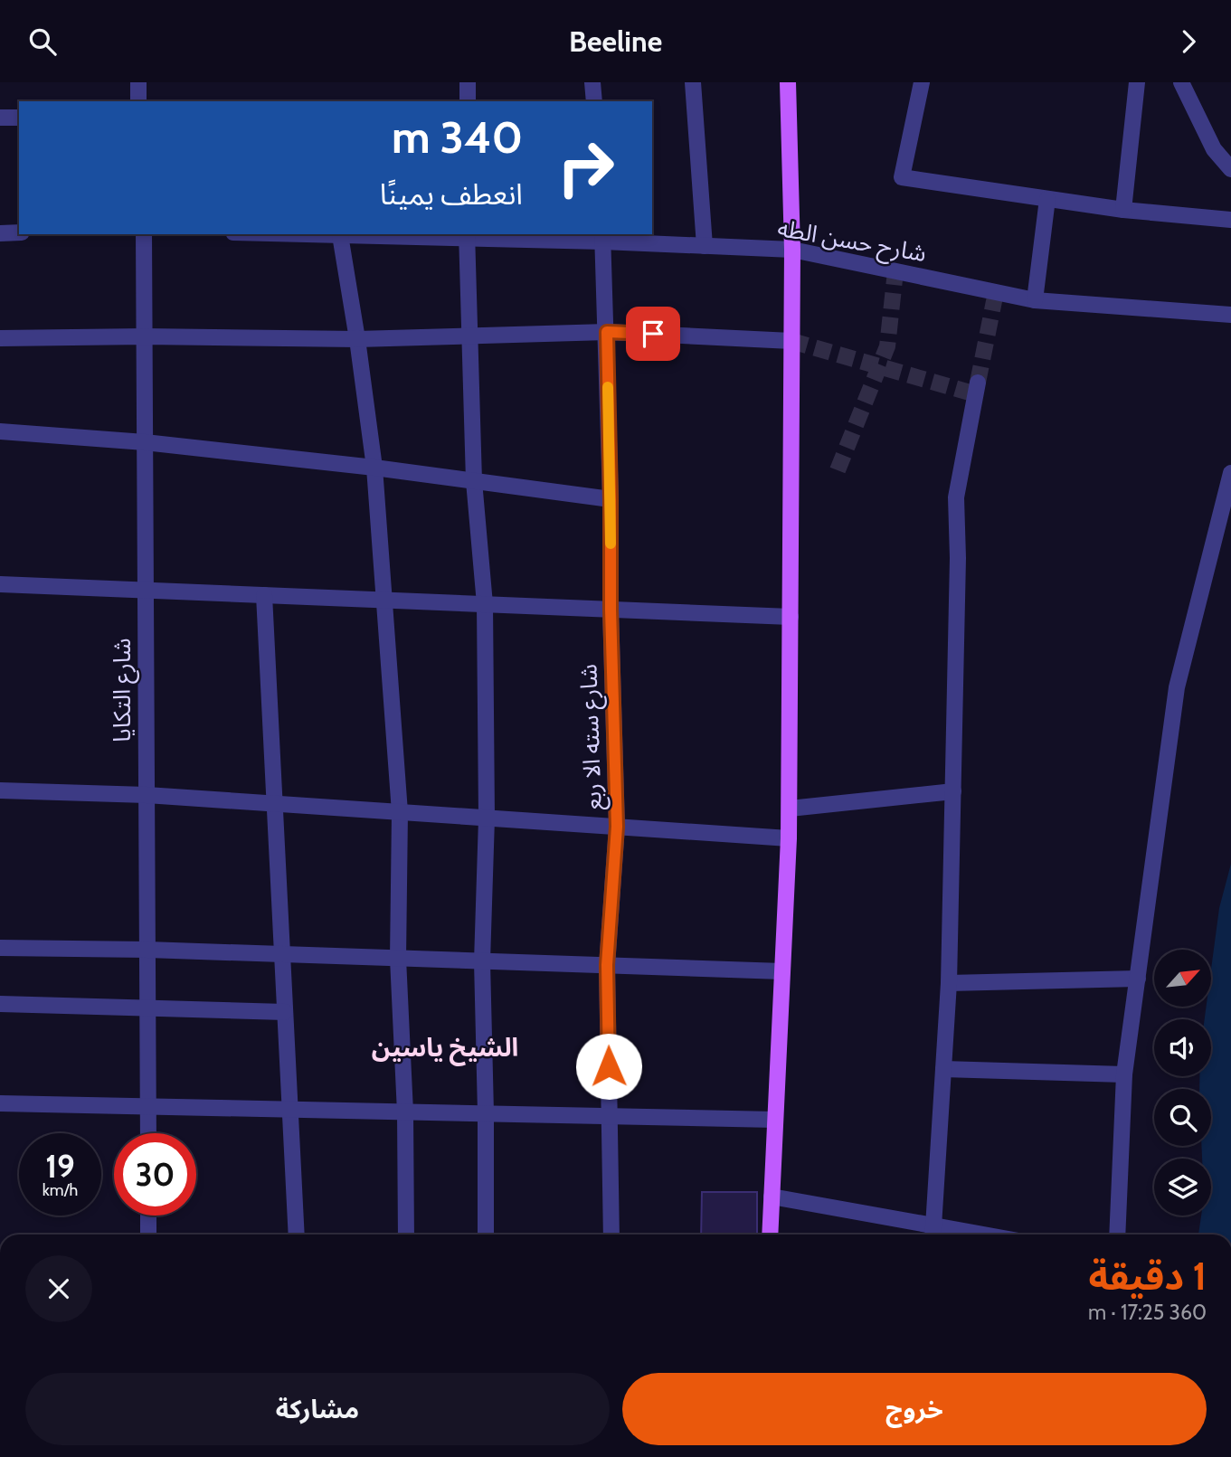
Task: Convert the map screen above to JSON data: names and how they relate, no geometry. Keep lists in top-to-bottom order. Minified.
{"streets":{"street":["شارح حسن الطه","شارع التكايا","شارع سته الا ربع"]},"crossings":[["شارح حسن الطه","شارع سته الا ربع"]],"districts":["الشيخ ياسين"],"north":"top right","page":{"header":"Beeline","turn":["340 m","انعطف يمينًا"],"speed":"19 km/h","limit":"30","heading":["1 دقيقة","360 m · 17:25"],"buttons":["خروج","مشاركة"]}}
